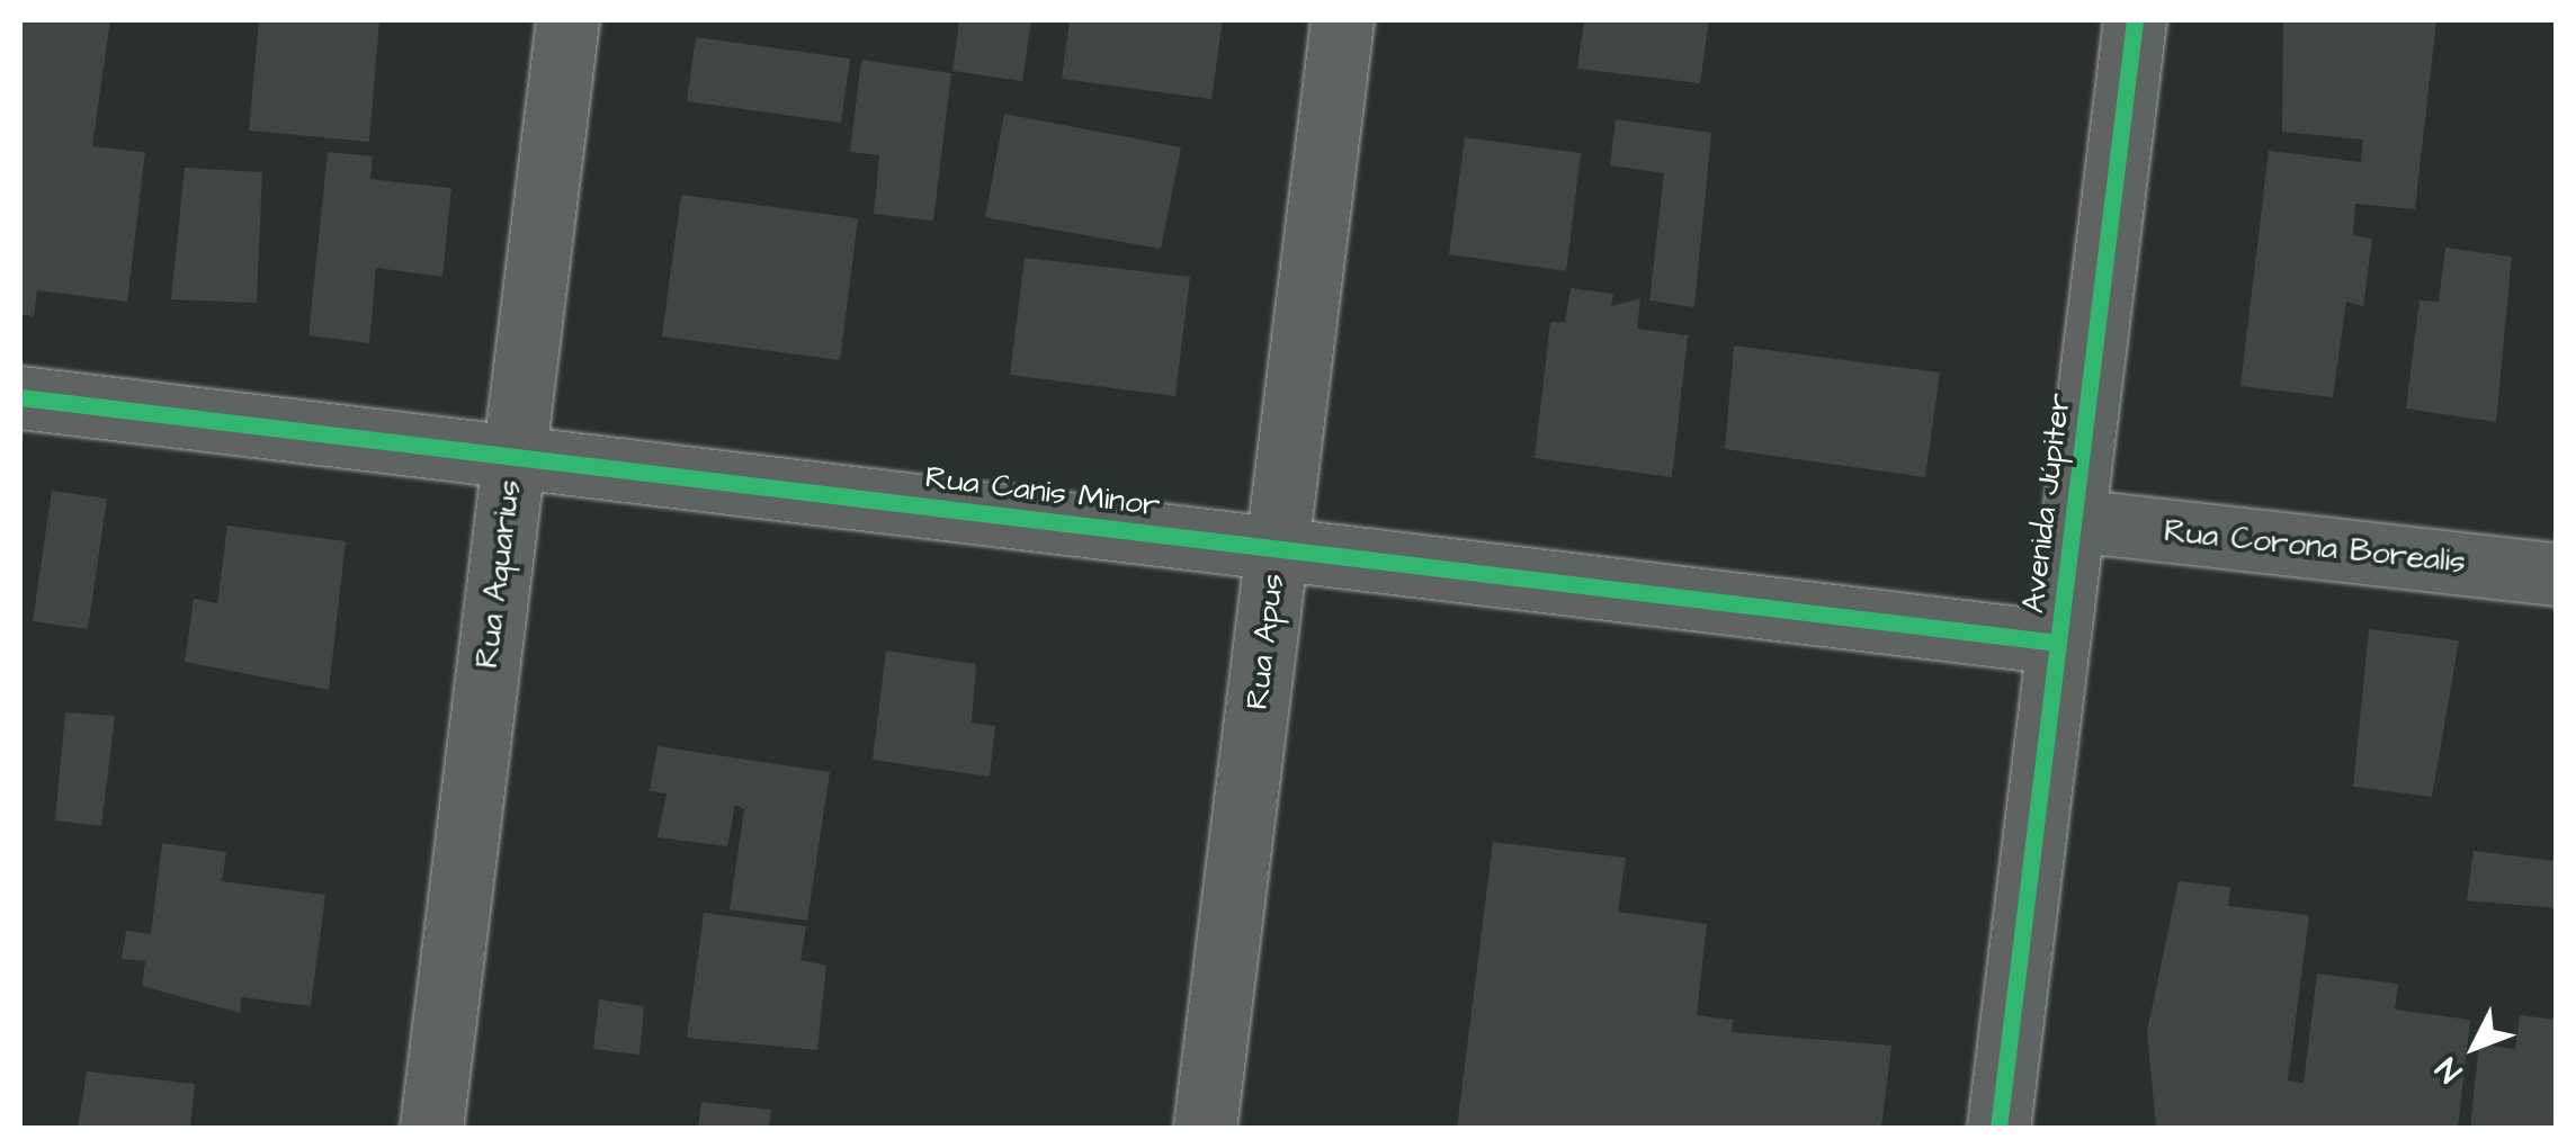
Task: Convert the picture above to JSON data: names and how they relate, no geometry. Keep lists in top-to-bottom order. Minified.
{"streets":{"street":["Rua Canis Minor","Avenida Júpiter","Rua Corona Borealis","Rua Aquarius","Rua Apus"]},"crossings":[["Rua Canis Minor","Avenida Júpiter"],["Rua Canis Minor","Rua Aquarius"],["Rua Canis Minor","Rua Apus"],["Avenida Júpiter","Rua Corona Borealis"]],"north":"bottom left"}
